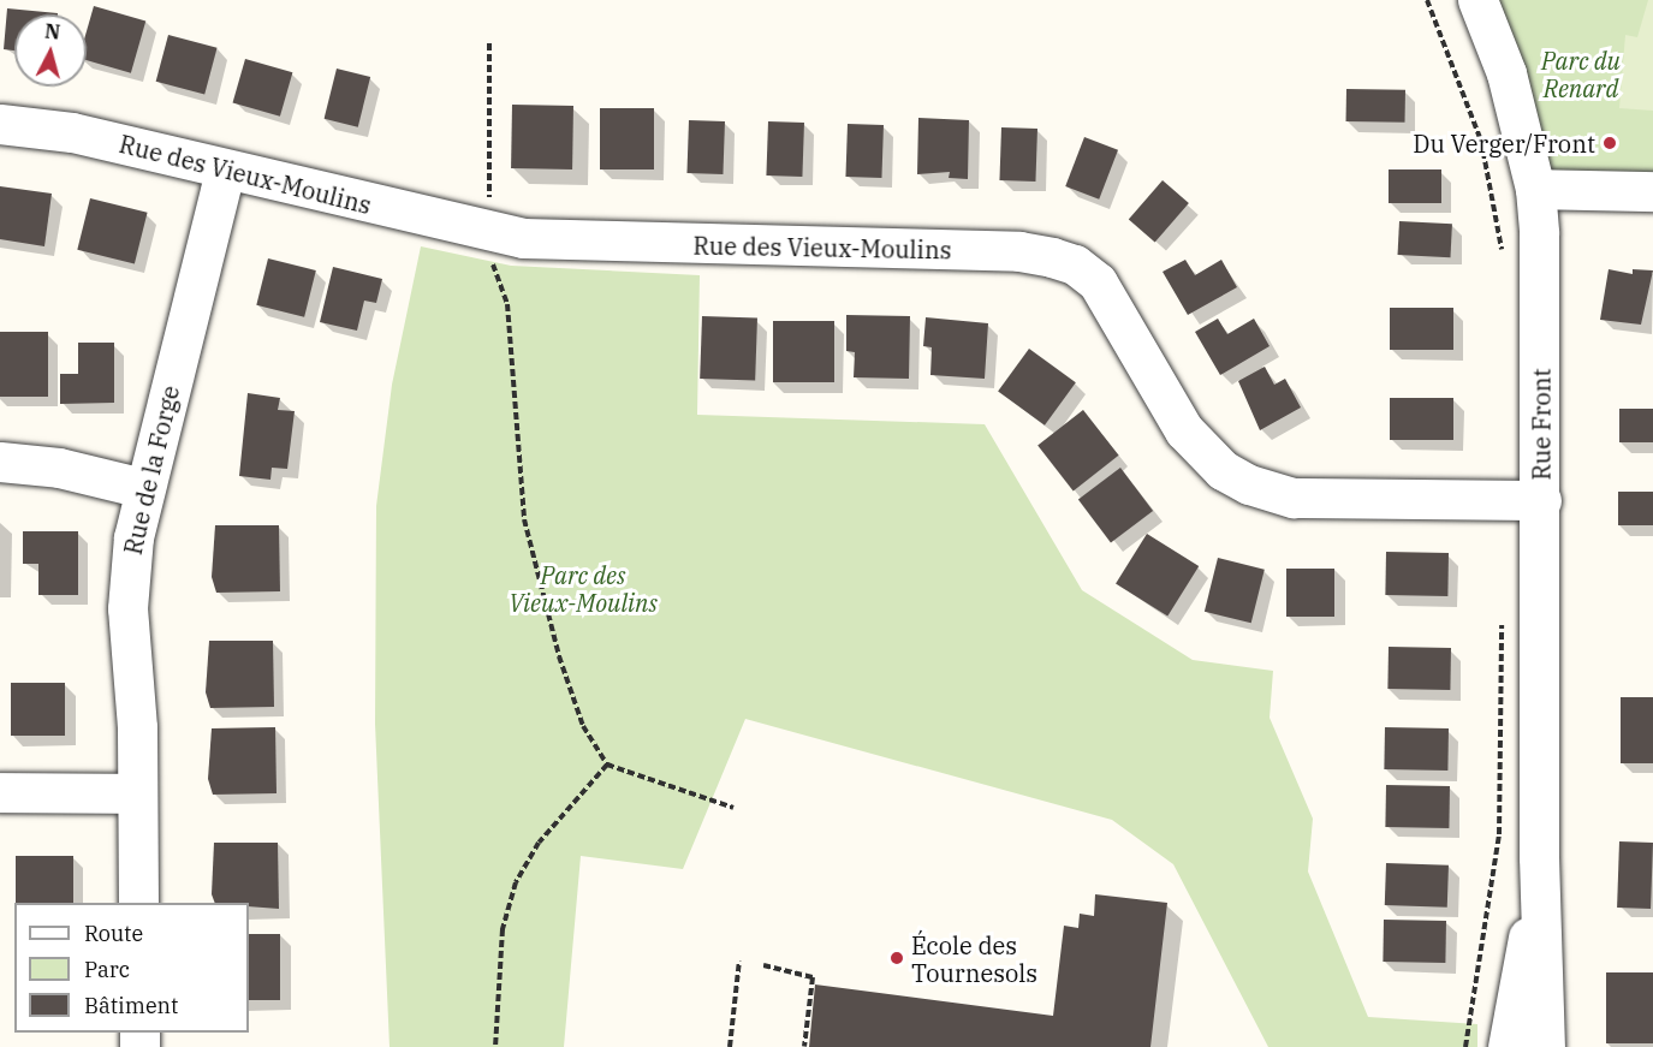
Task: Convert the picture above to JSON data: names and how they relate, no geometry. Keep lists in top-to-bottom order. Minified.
{"streets":{"street":["Rue des Vieux-Moulins","Rue Front","Rue de la Forge"]},"crossings":[["Rue des Vieux-Moulins","Rue Front"],["Rue des Vieux-Moulins","Rue de la Forge"]],"parks":["Parc du Renard","Parc des Vieux-Moulins"],"places":["Du Verger/Front","École des Tournesols"],"legend":["Route","Parc","Bâtiment"],"north":"top"}
